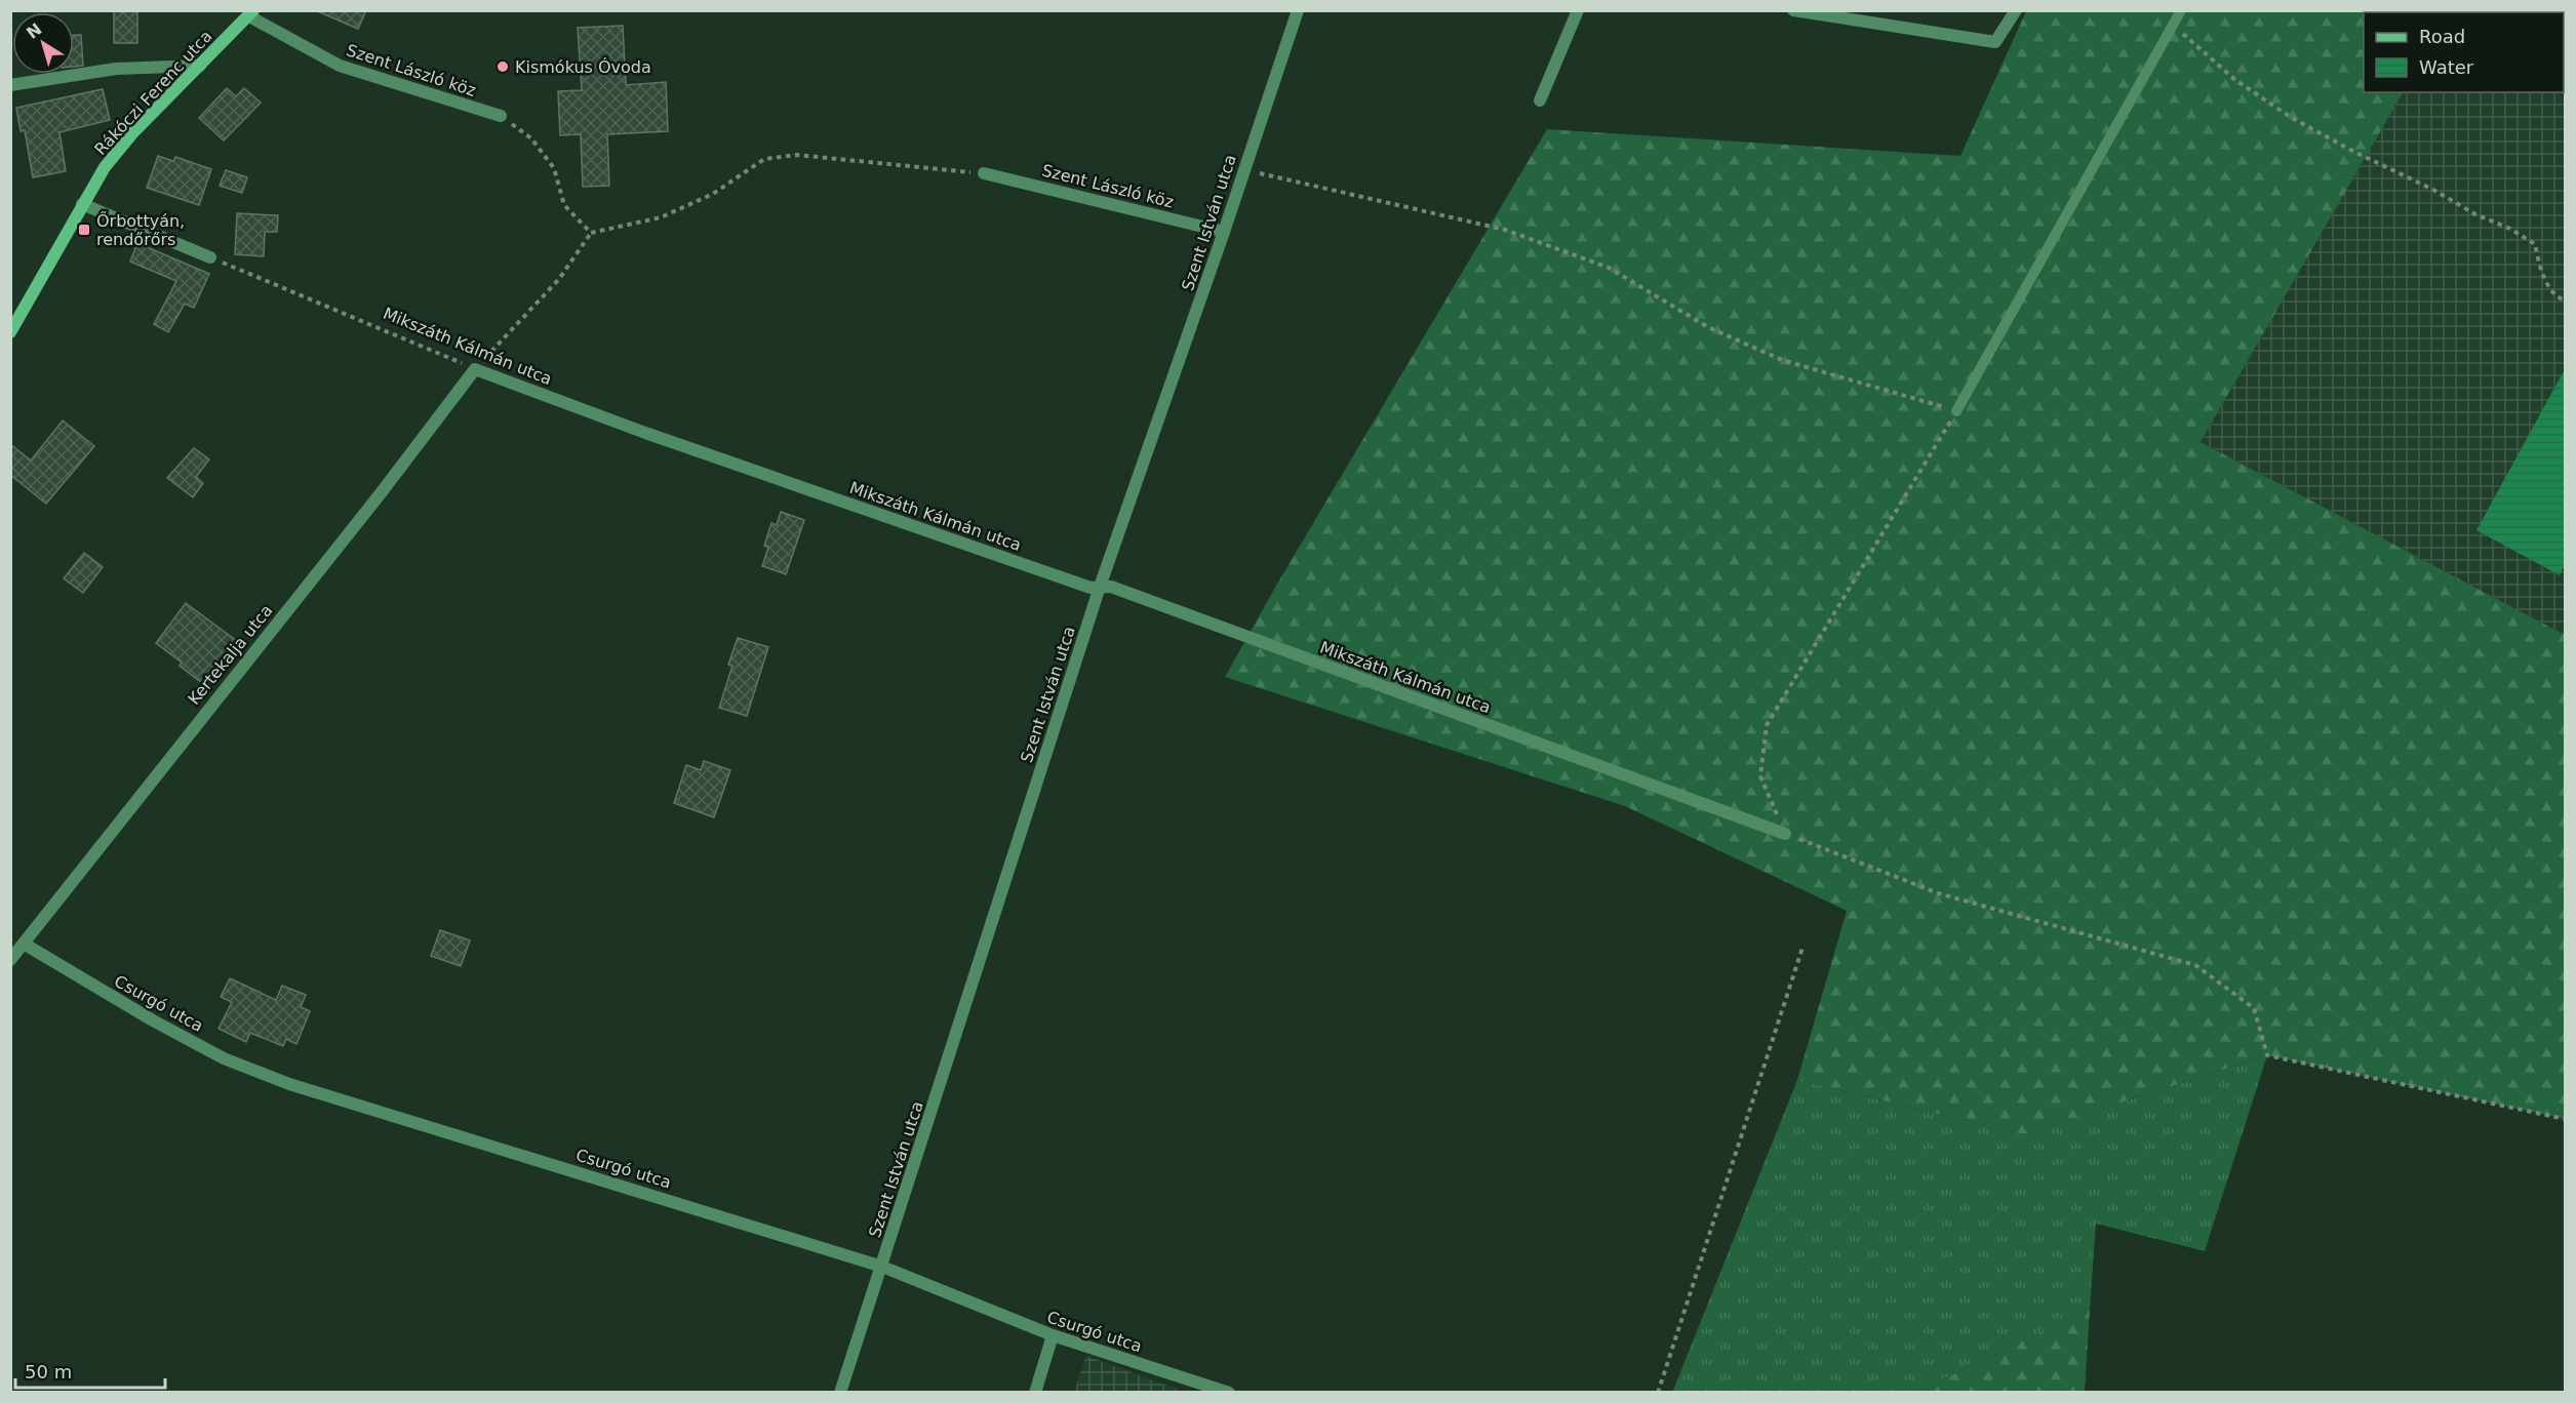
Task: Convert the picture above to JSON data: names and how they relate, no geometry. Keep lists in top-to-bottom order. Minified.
{"streets":{"main road":["Rákóczi Ferenc utca"],"street":["Szent László köz","Szent István utca","Mikszáth Kálmán utca","Kertekalja utca","Csurgó utca"]},"crossings":[["Szent László köz","Rákóczi Ferenc utca"],["Szent László köz","Szent István utca"],["Szent István utca","Mikszáth Kálmán utca"],["Szent István utca","Csurgó utca"],["Mikszáth Kálmán utca","Kertekalja utca"],["Kertekalja utca","Csurgó utca"]],"places":{"other":["Kismókus Óvoda"],"transit":["Őrbottyán, rendőrőrs"]},"legend":["Road","Water"],"scale_bar":"50 m","north":"top left"}
